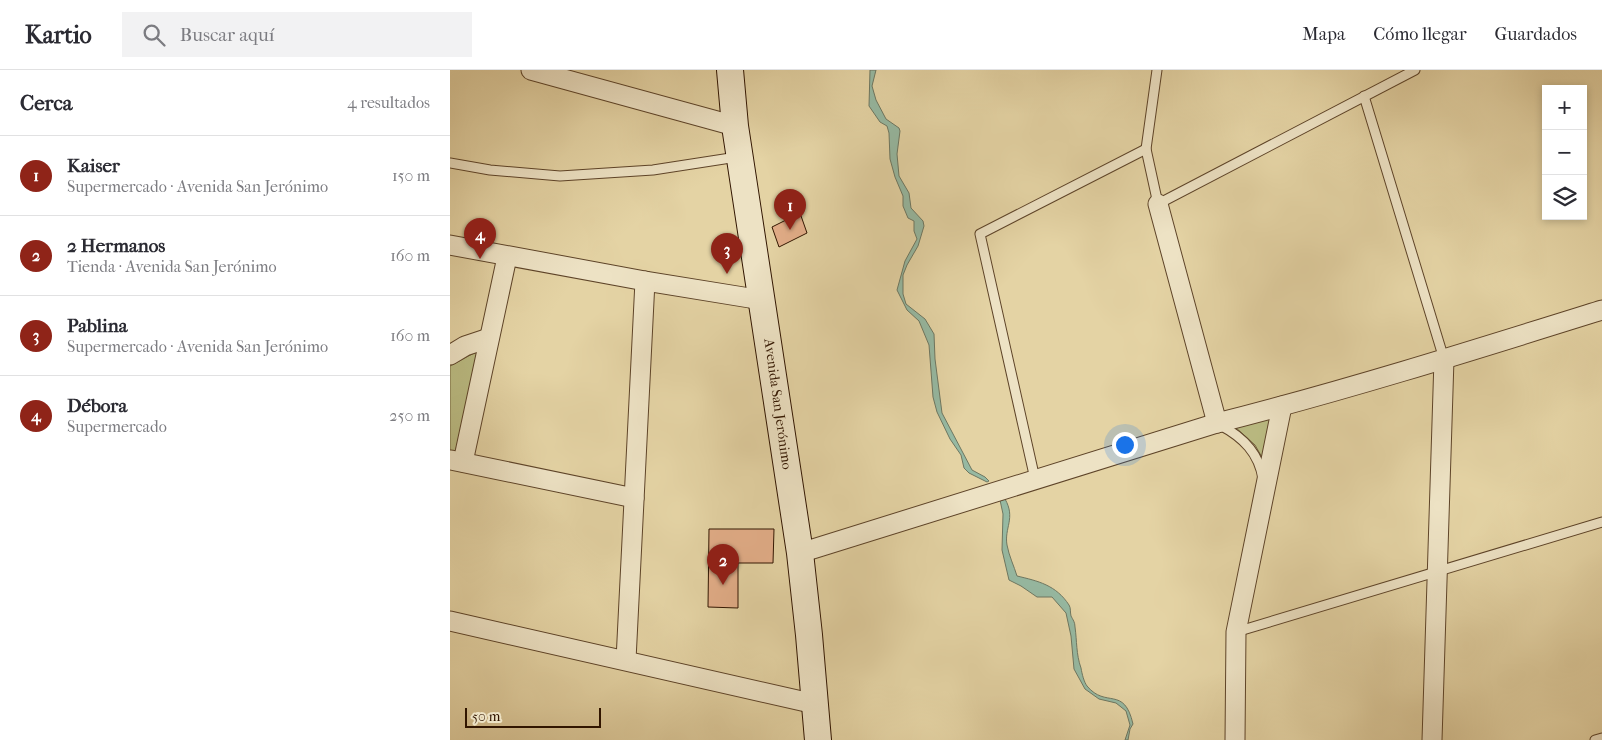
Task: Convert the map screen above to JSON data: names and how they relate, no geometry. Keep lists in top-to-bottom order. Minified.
{"streets":{"street":["Avenida San Jerónimo"]},"scale_bar":"50 m","page":{"header":"Kartio","search":"Buscar aquí","nav":["Mapa","Cómo llegar","Guardados"],"heading":["Cerca","4 resultados"],"map_buttons":["+","−"],"list":[{"mark":"1","name":"Kaiser","note":"Supermercado · Avenida San Jerónimo","value":"150 m"},{"mark":"2","name":"2 Hermanos","note":"Tienda · Avenida San Jerónimo","value":"160 m"},{"mark":"3","name":"Pablina","note":"Supermercado · Avenida San Jerónimo","value":"160 m"},{"mark":"4","name":"Débora","note":"Supermercado","value":"250 m"}],"pins":["1","4","3","2"],"scale":"50 m"}}
